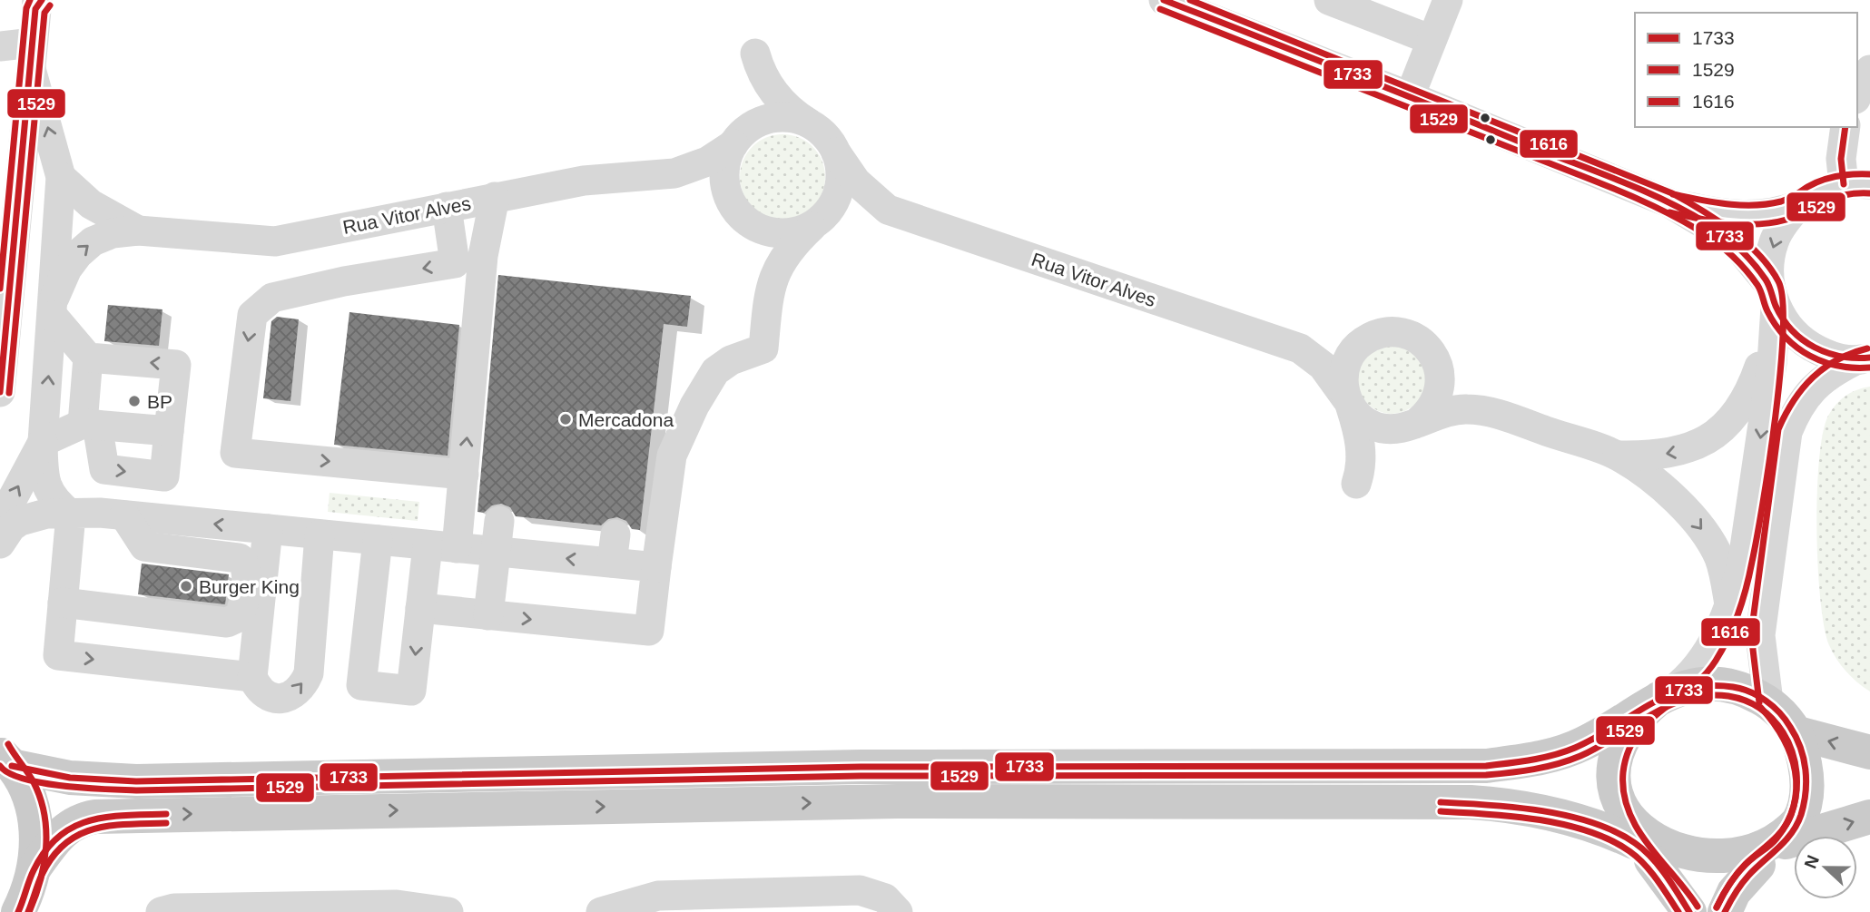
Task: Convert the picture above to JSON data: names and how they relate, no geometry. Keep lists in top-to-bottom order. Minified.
{"streets":{"street":["Rua Vitor Alves"]},"places":["BP","Mercadona","Burger King"],"lines":["transit line 1733","transit line 1616","transit line 1529"],"legend":["1733","1529","1616"],"north":"left"}
